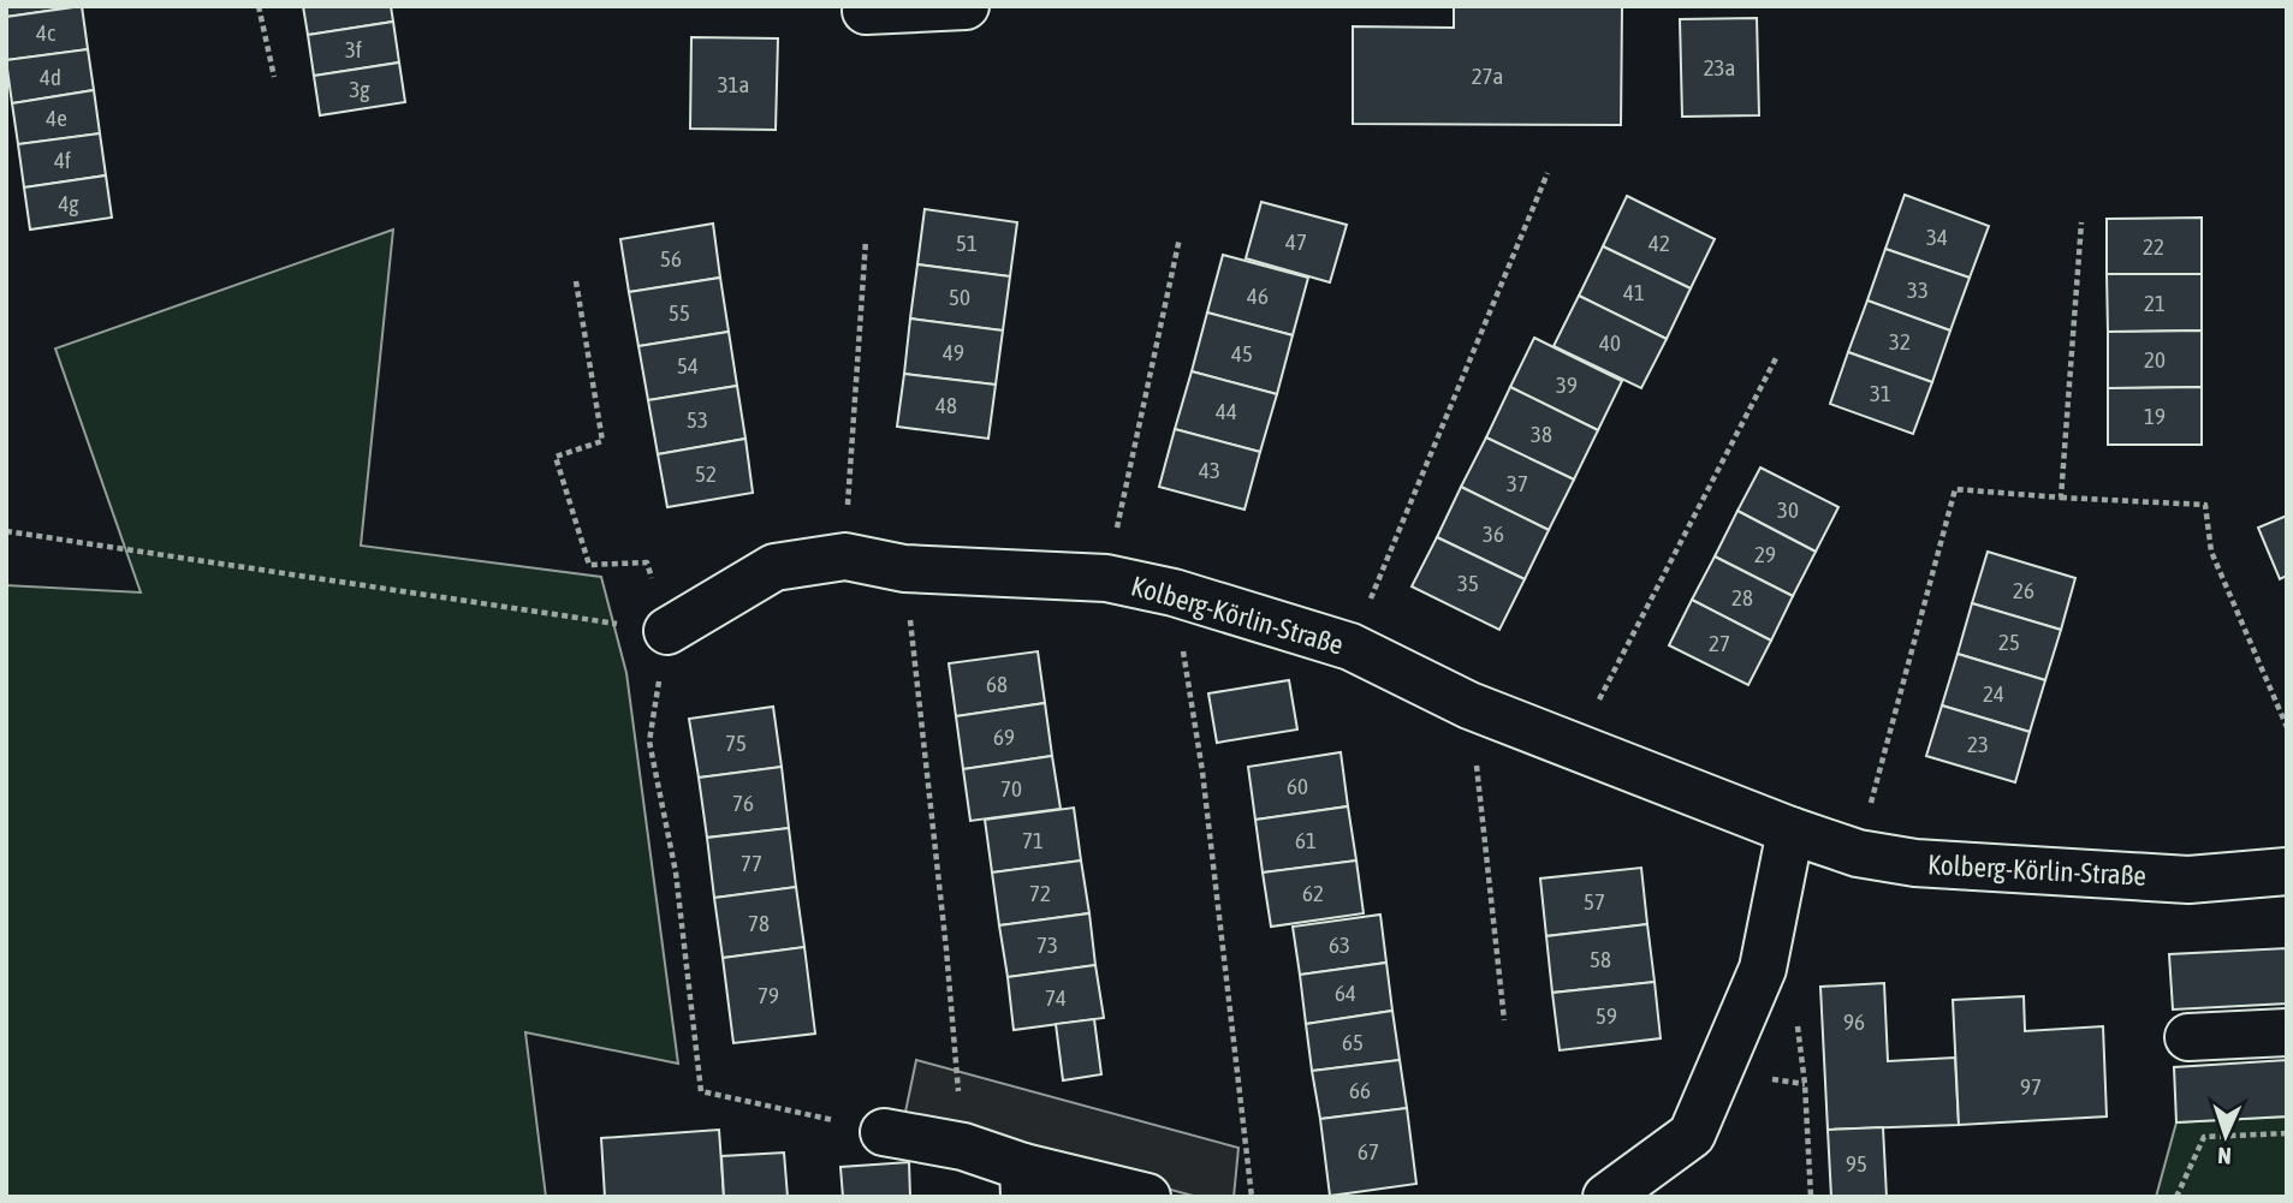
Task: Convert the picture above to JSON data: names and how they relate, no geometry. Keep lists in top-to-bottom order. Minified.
{"streets":{"street":["Kolberg-Körlin-Straße"]},"house_numbers":["4c","3f","23a","27a","4d","31a","3g","4e","4f","4g","34","47","51","42","22","56","33","41","46","50","21","55","32","40","49","45","20","54","39","31","48","44","19","53","38","43","52","37","30","36","29","35","26","28","25","27","68","24","69","75","23","60","70","76","71","61","77","72","62","57","78","73","63","58","64","79","74","59","96","65","97","66","67","95"],"north":"bottom"}
